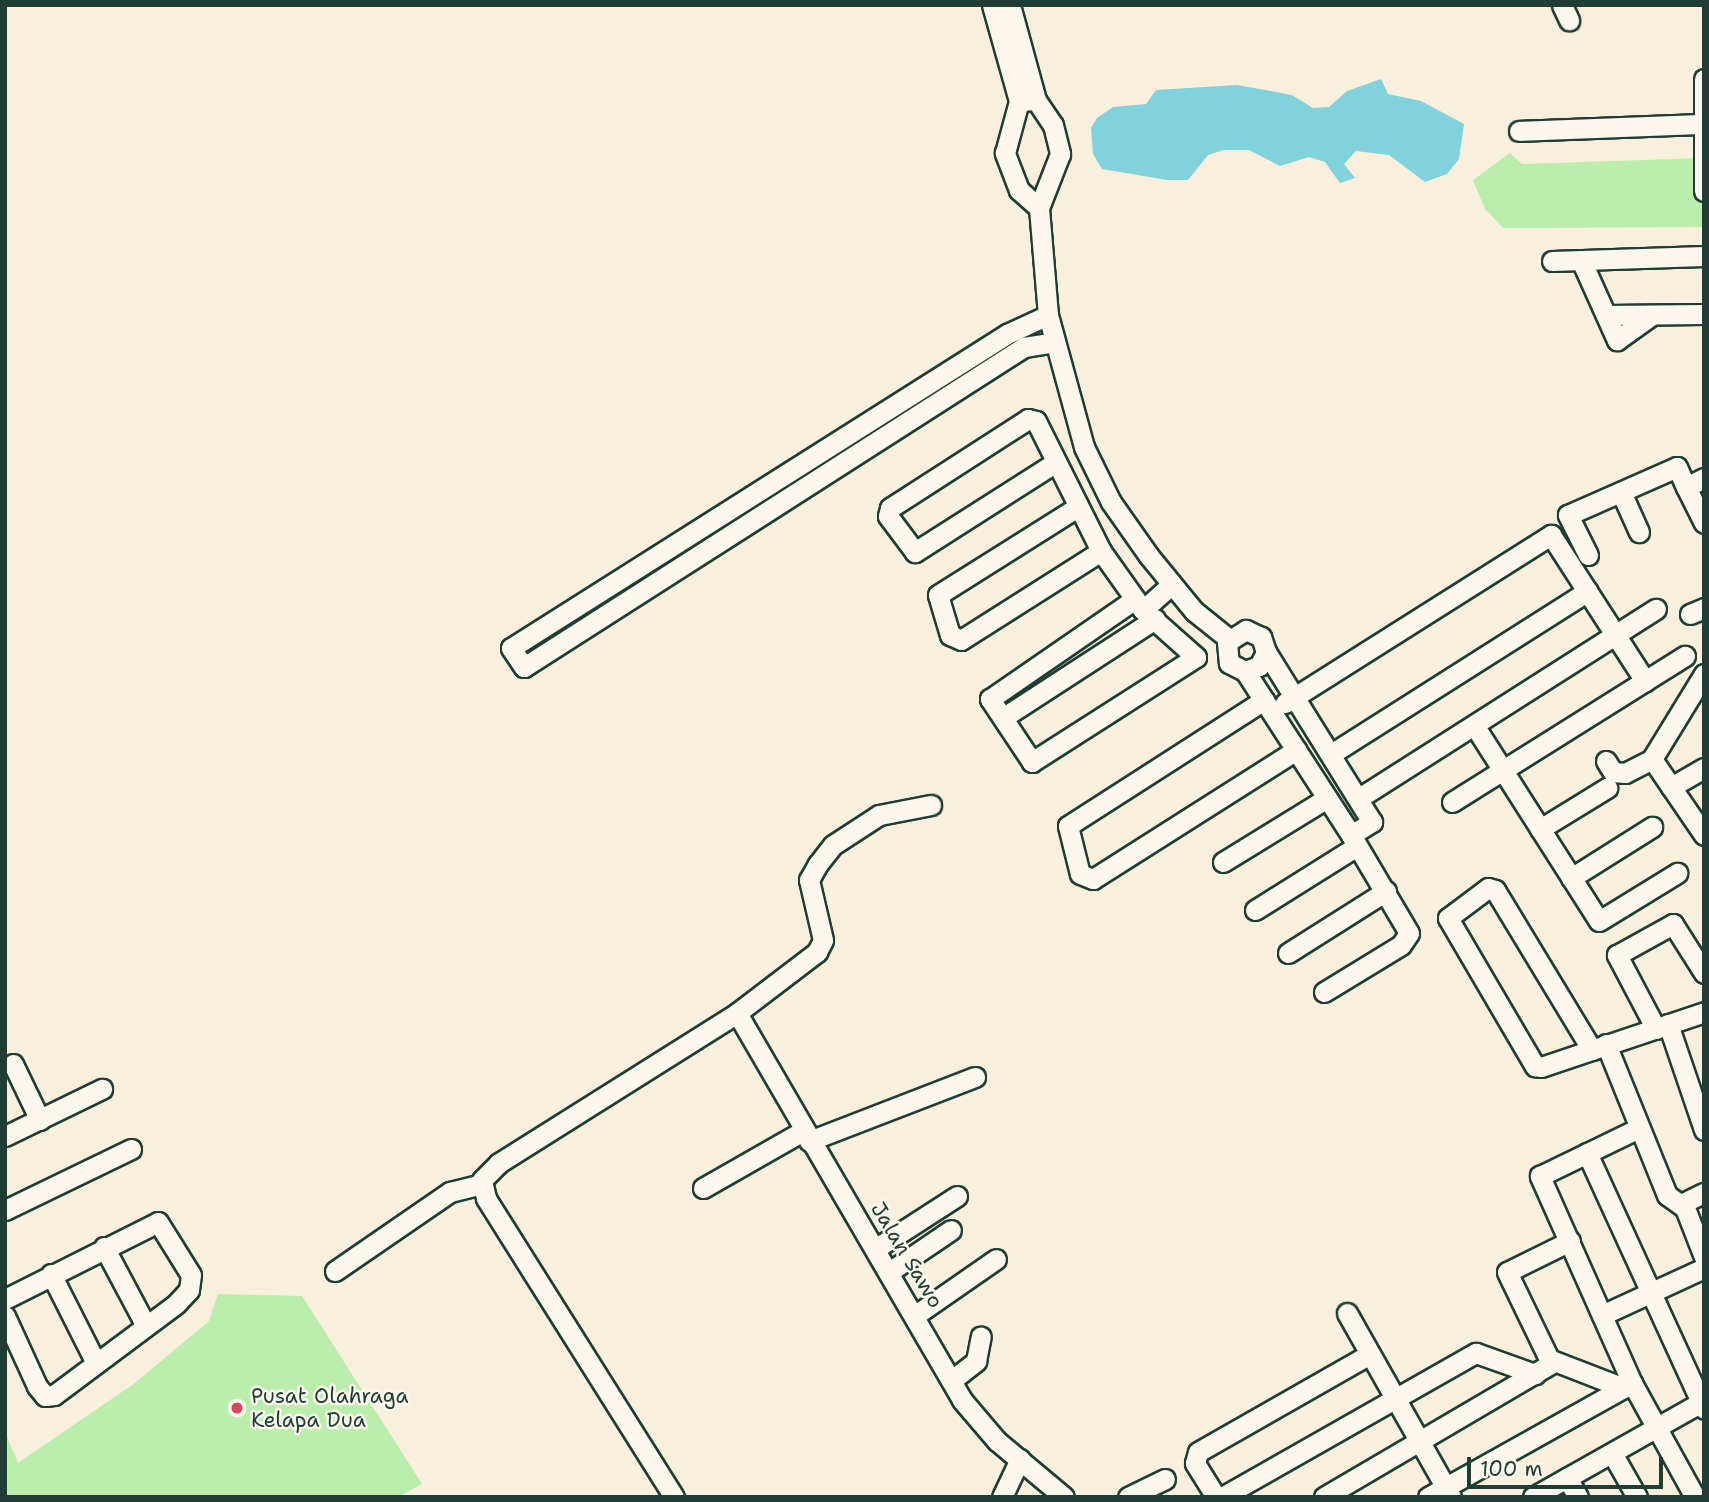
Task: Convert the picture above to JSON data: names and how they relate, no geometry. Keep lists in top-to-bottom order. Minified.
{"streets":{"street":["Jalan Sawo"]},"places":["Pusat Olahraga Kelapa Dua"],"scale_bar":"100 m"}
